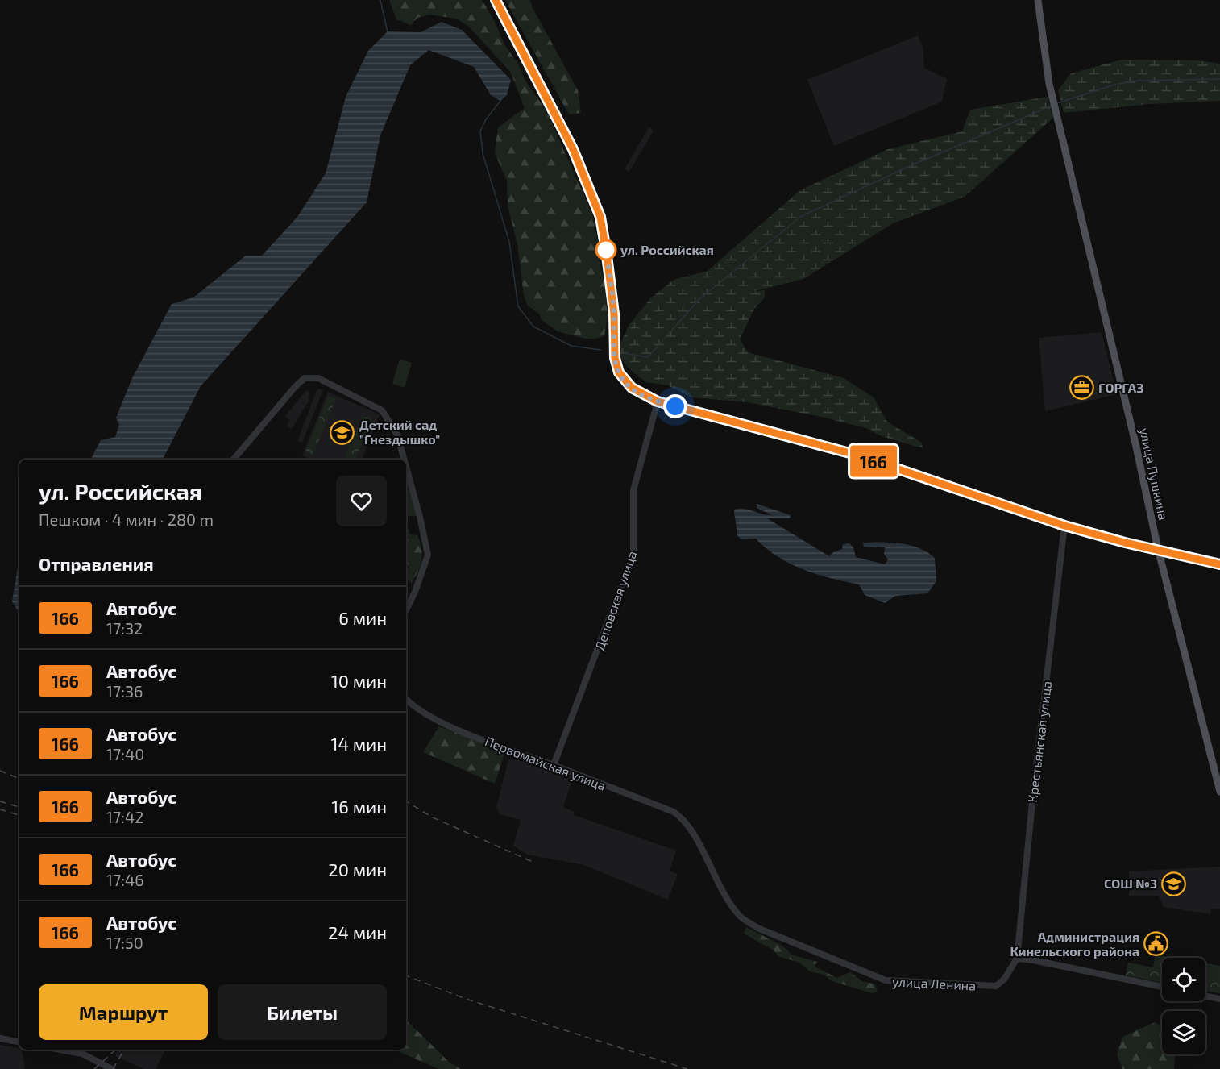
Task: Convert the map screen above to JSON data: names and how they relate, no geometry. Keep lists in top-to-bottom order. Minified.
{"streets":{"main road":["улица Пушкина"],"street":["Деповская улица","Крестьянская улица","Первомайская улица","улица Ленина"]},"crossings":[["Деповская улица","Первомайская улица"],["Крестьянская улица","улица Ленина"],["Первомайская улица","улица Ленина"]],"places":{"other":["ул. Российская"],"office":["ГОРГАЗ"],"school or university":["Детский сад \"Гнездышко\"","СОШ №3"],"public building":["Администрация Кинельского района"]},"lines":["bus line 166"],"page":{"on_map":"166","heading":[["ул. Российская","Пешком · 4 мин · 280 m"],"Отправления"],"list":[{"mark":"166","name":"Автобус","note":"17:32","value":"6 мин"},{"mark":"166","name":"Автобус","note":"17:36","value":"10 мин"},{"mark":"166","name":"Автобус","note":"17:40","value":"14 мин"},{"mark":"166","name":"Автобус","note":"17:42","value":"16 мин"},{"mark":"166","name":"Автобус","note":"17:46","value":"20 мин"},{"mark":"166","name":"Автобус","note":"17:50","value":"24 мин"}],"buttons":["Маршрут","Билеты"]}}
